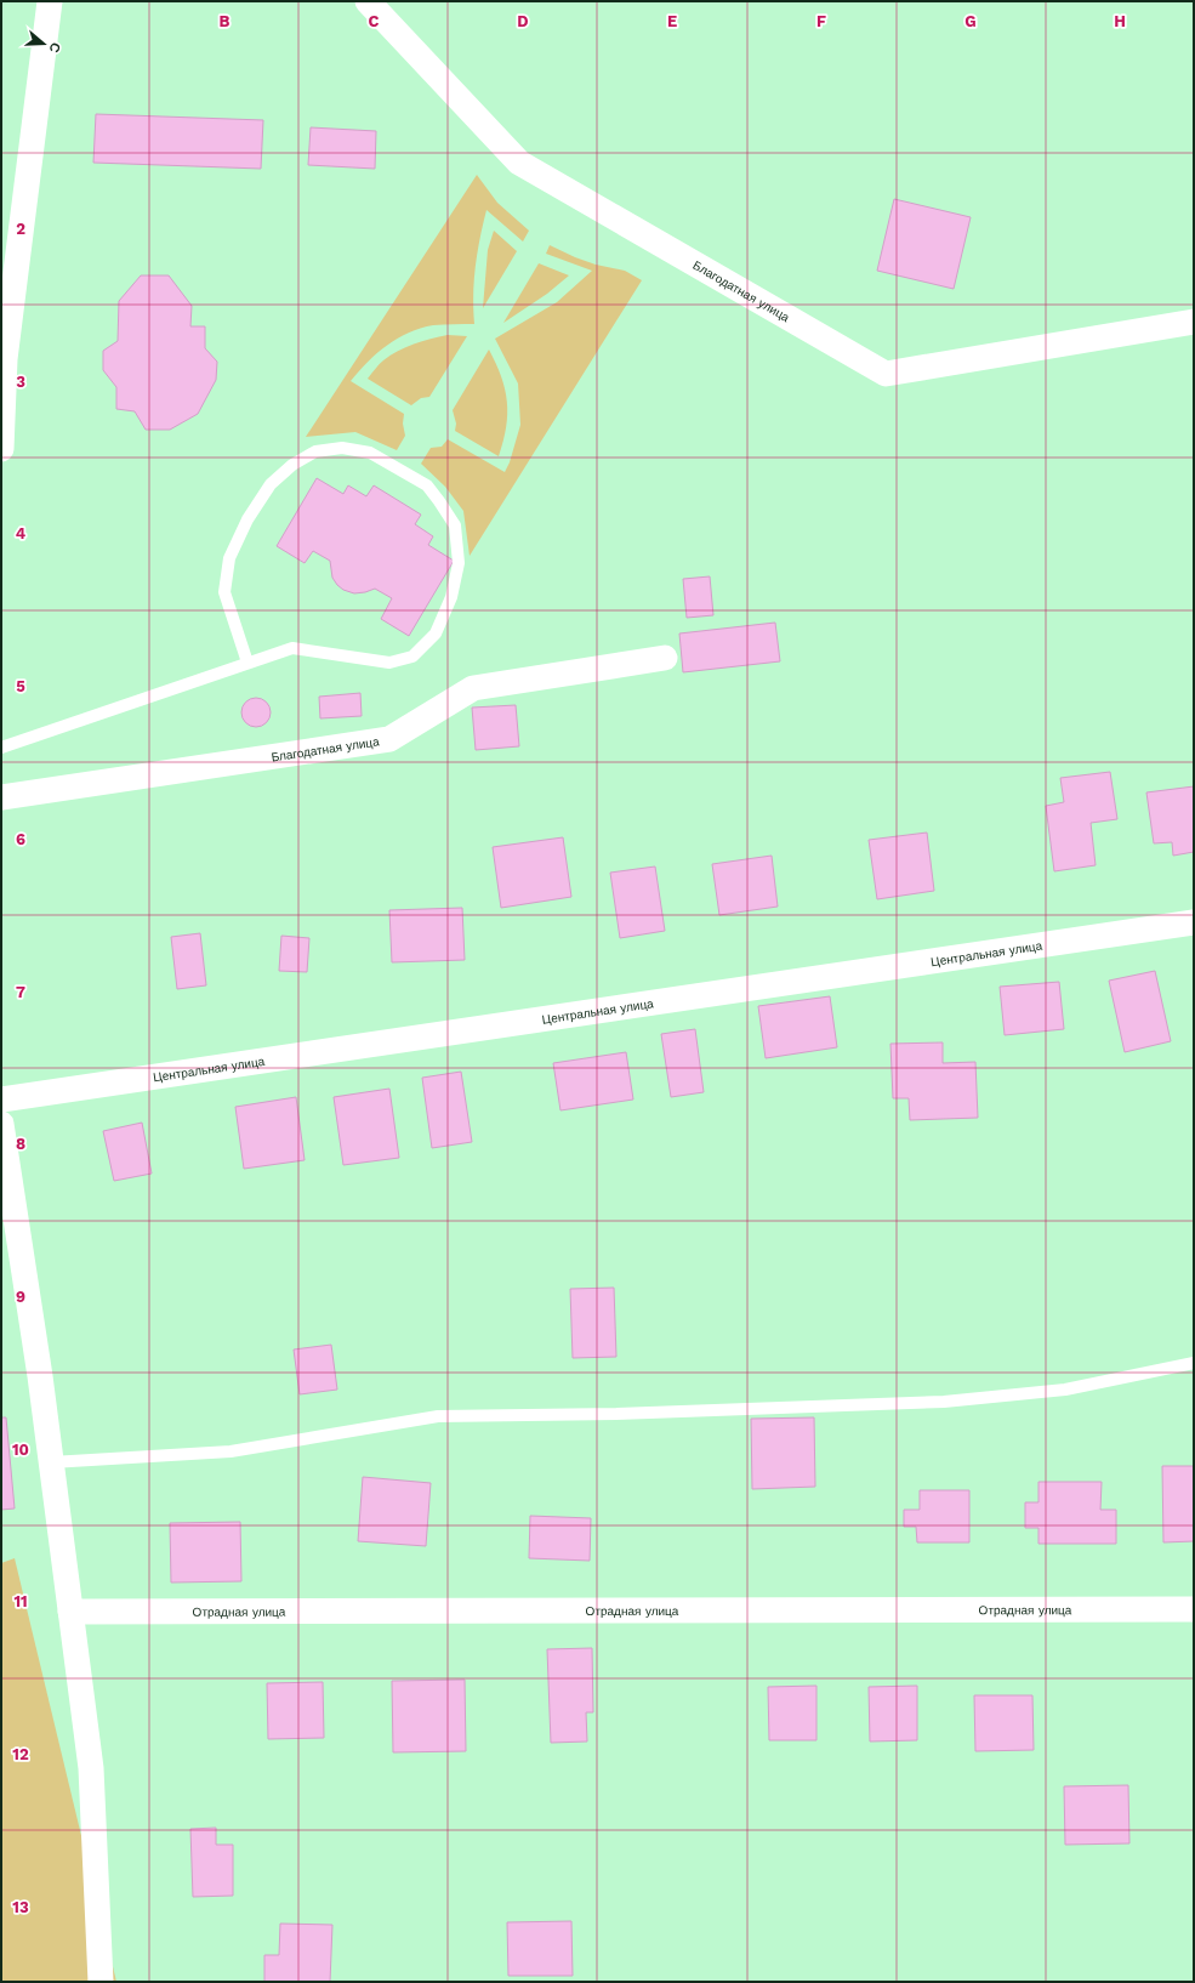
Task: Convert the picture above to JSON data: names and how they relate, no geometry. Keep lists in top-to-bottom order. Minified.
{"streets":{"street":["Благодатная улица","Центральная улица","Отрадная улица"]},"north":"right","grid":{"columns":["B","C","D","E","F","G","H"],"rows":["2","3","4","5","6","7","8","9","10","11","12","13"]}}
